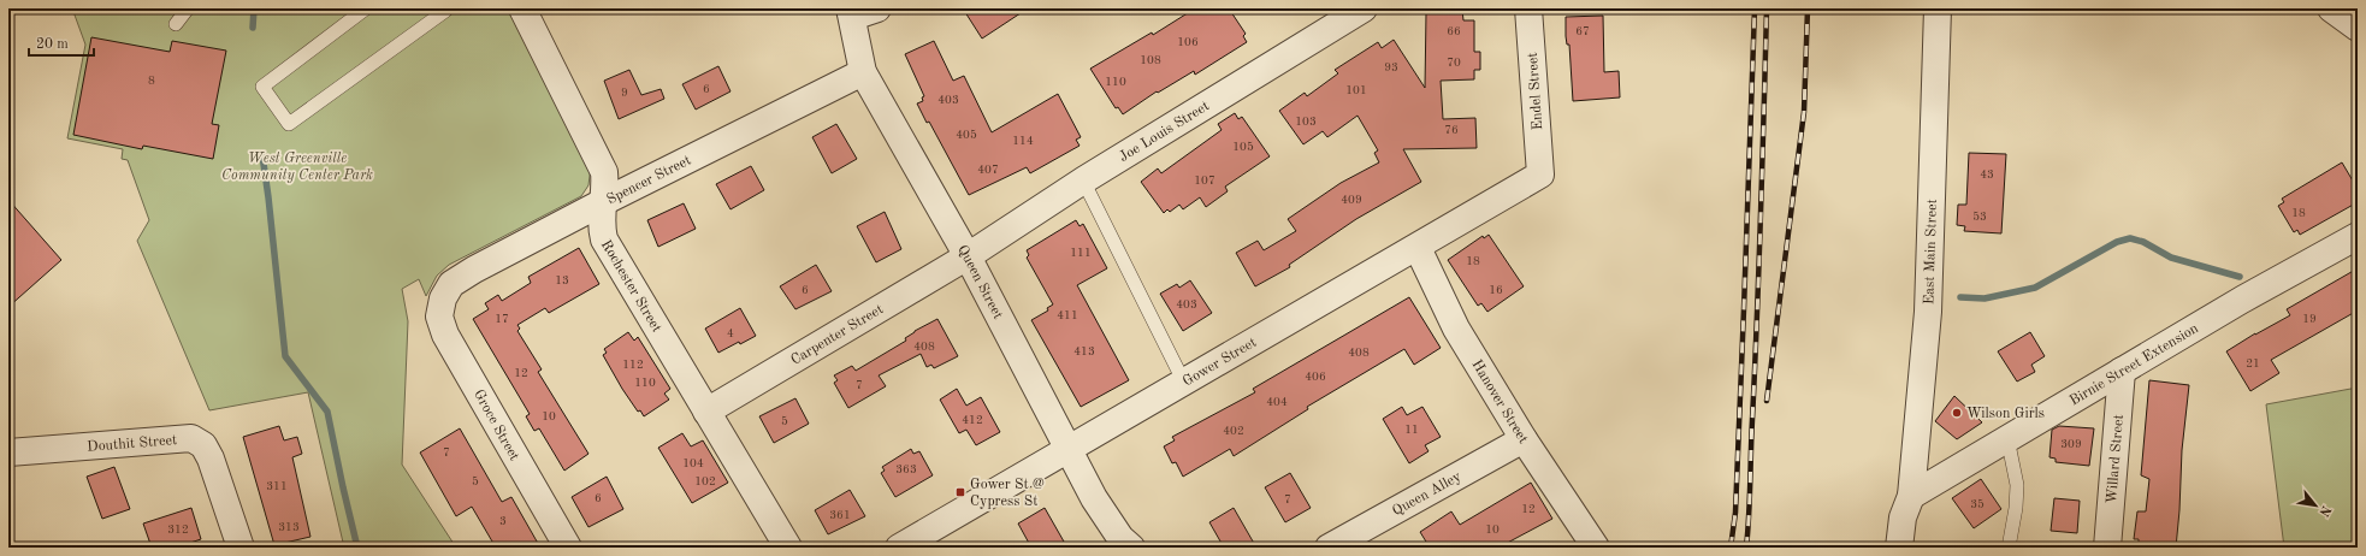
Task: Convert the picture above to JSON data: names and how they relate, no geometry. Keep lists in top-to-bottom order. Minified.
{"streets":{"street":["Endel Street","Joe Louis Street","Spencer Street","East Main Street","Queen Street","Rochester Street","Carpenter Street","Gower Street","Birnie Street Extension","Hanover Street","Groce Street","Douthit Street","Willard Street","Queen Alley"]},"crossings":[["Endel Street","Gower Street"],["Joe Louis Street","Queen Street"],["Joe Louis Street","Carpenter Street"],["Spencer Street","Queen Street"],["Spencer Street","Rochester Street"],["Spencer Street","Groce Street"],["East Main Street","Birnie Street Extension"],["Queen Street","Carpenter Street"],["Queen Street","Gower Street"],["Rochester Street","Carpenter Street"],["Gower Street","Hanover Street"],["Birnie Street Extension","Willard Street"],["Hanover Street","Queen Alley"]],"parks":["West Greenville Community Center Park"],"places":{"other":["Wilson Girls"],"transit":["Gower St @ Cypress St"]},"house_numbers":["66","67","106","108","70","93","8","110","6","101","9","403","103","76","405","114","105","407","43","107","409","18","53","111","18","13","6","16","403","411","17","19","4","408","413","408","21","112","12","406","110","7","404","10","412","5","11","402","309","7","104","363","5","102","311","6","7","35","12","361","3","313","312","10"],"scale_bar":"20 m","north":"bottom right"}
